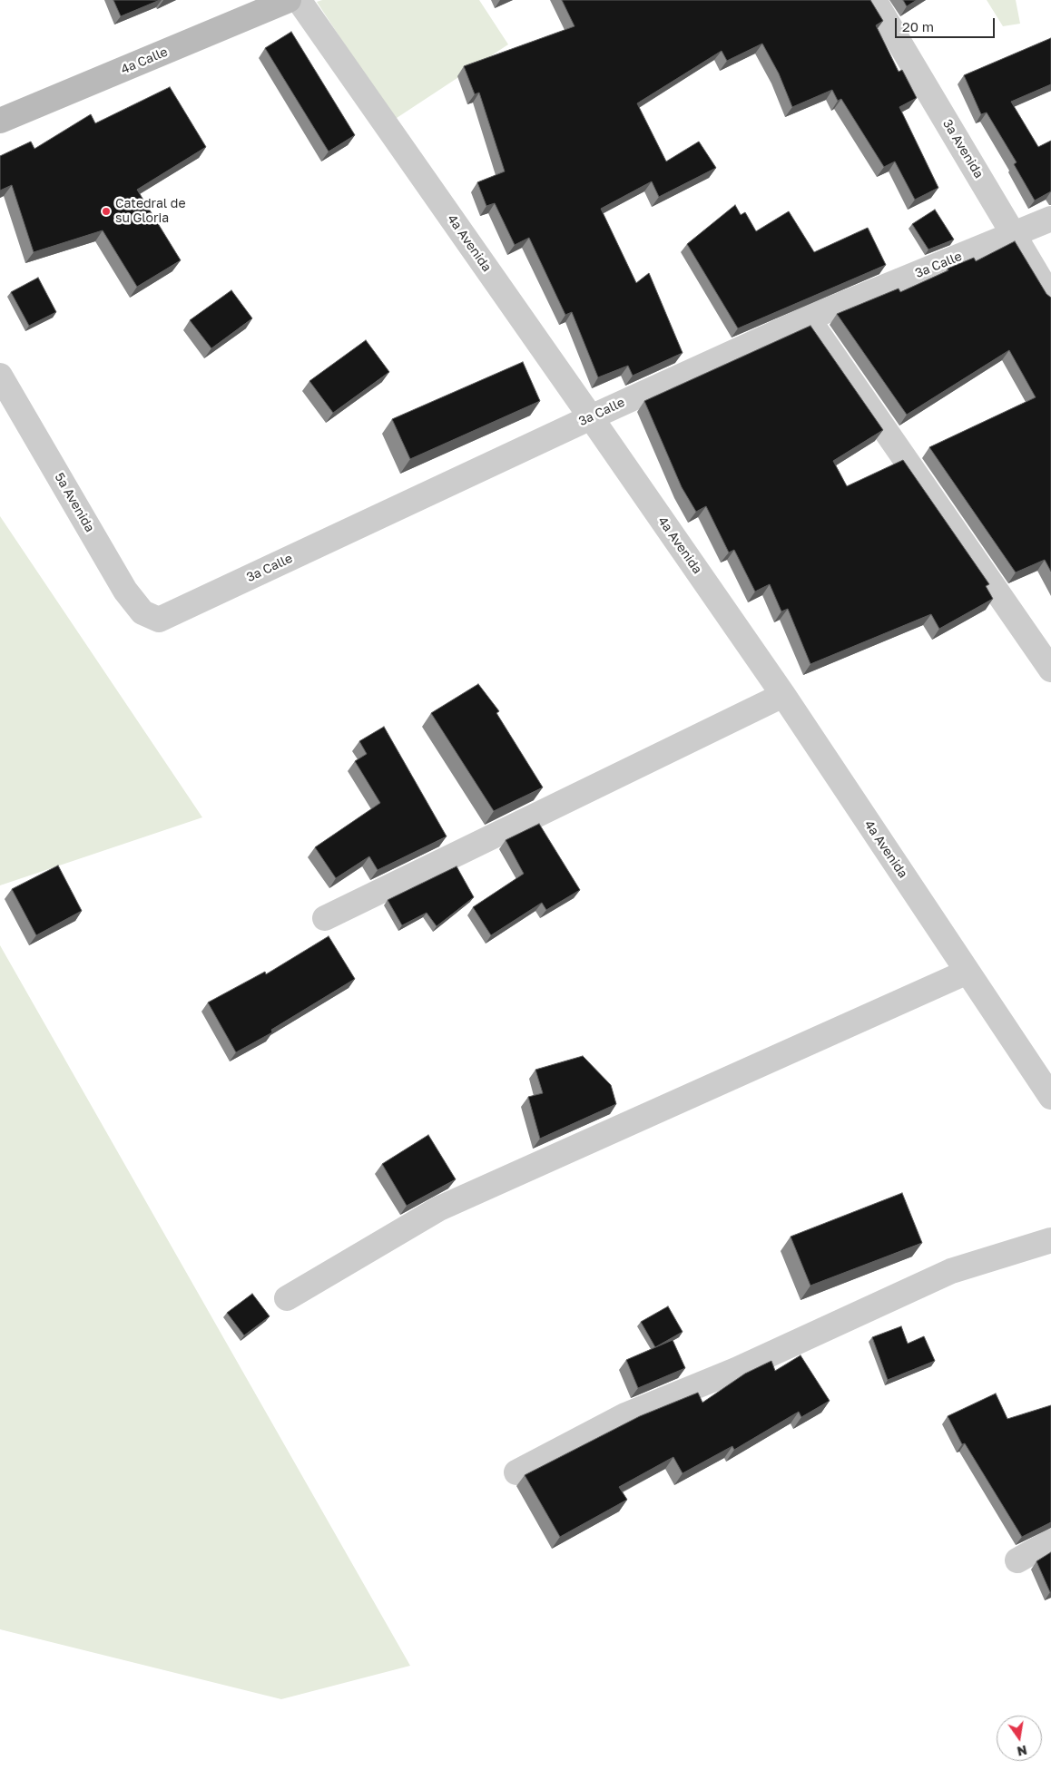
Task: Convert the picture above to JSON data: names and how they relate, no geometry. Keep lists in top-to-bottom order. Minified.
{"streets":{"main road":["4a Calle"],"street":["3a Avenida","4a Avenida","3a Calle","5a Avenida"]},"crossings":[["3a Avenida","3a Calle"],["4a Avenida","3a Calle"],["3a Calle","5a Avenida"]],"places":["Catedral de su Gloria"],"scale_bar":"20 m","north":"bottom"}
